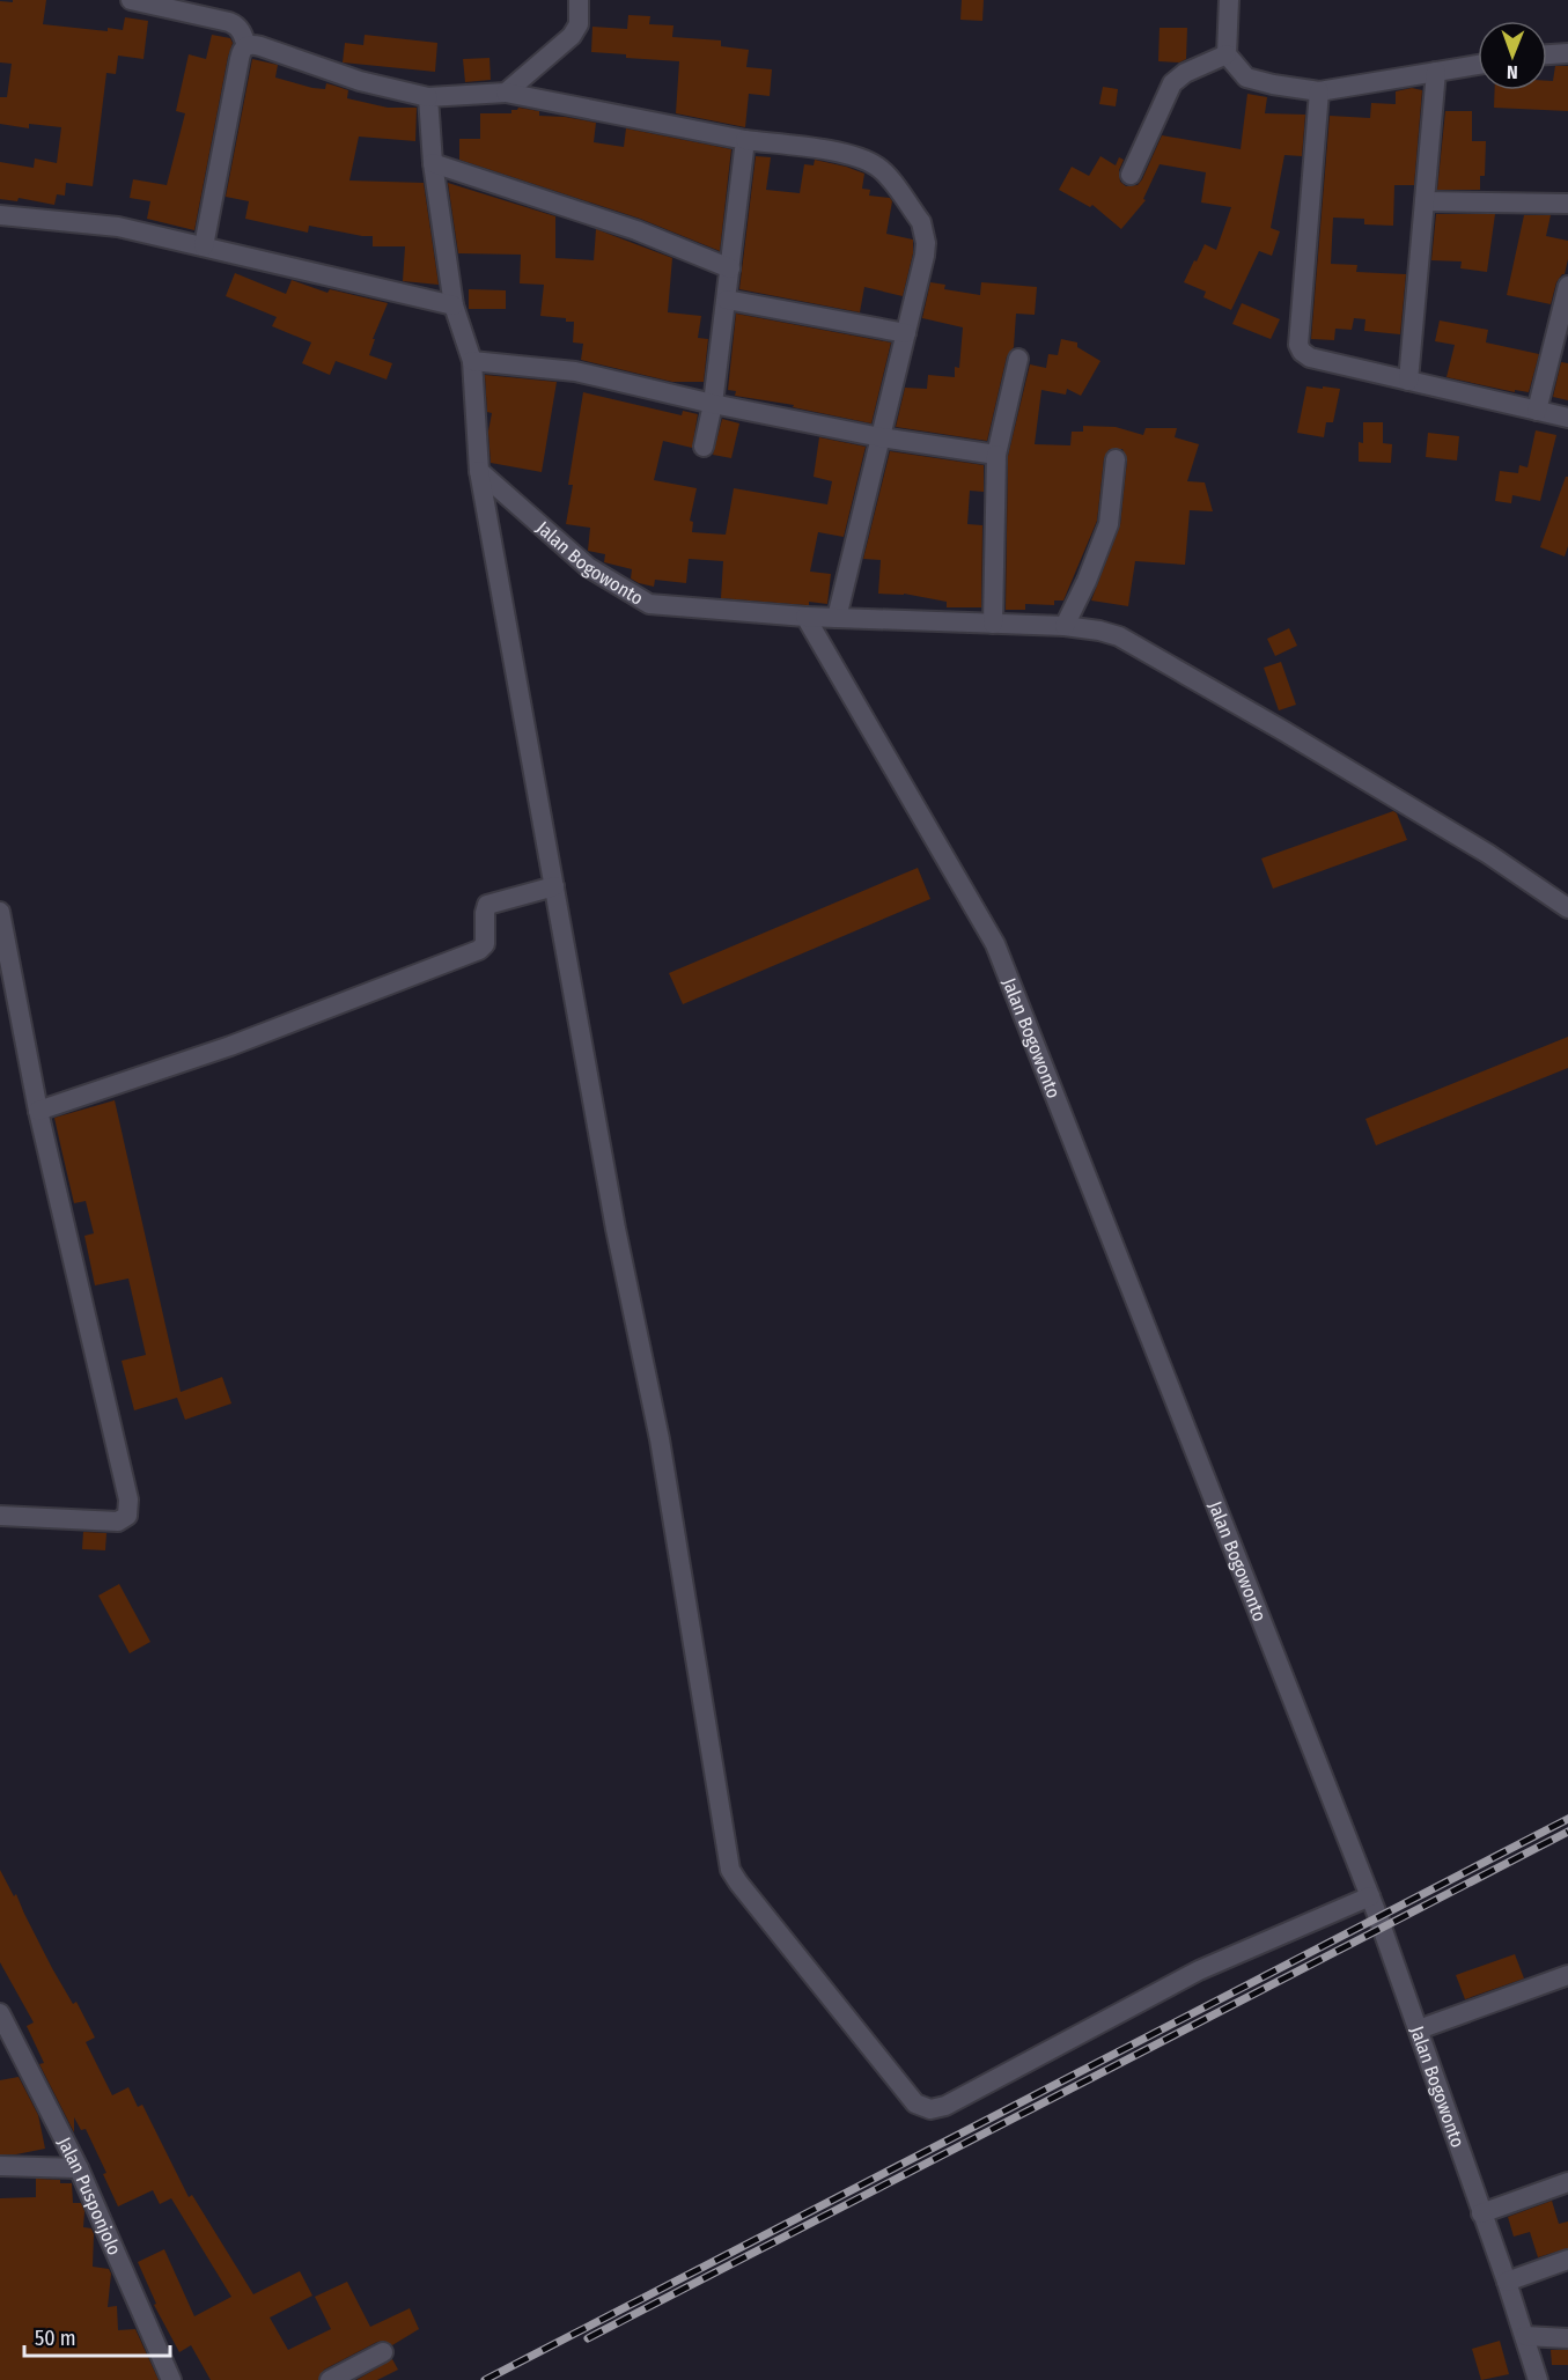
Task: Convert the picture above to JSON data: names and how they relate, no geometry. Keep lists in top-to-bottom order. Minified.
{"streets":{"street":["Jalan Bogowonto","Jalan Pusponjolo"]},"scale_bar":"50 m","north":"bottom"}
